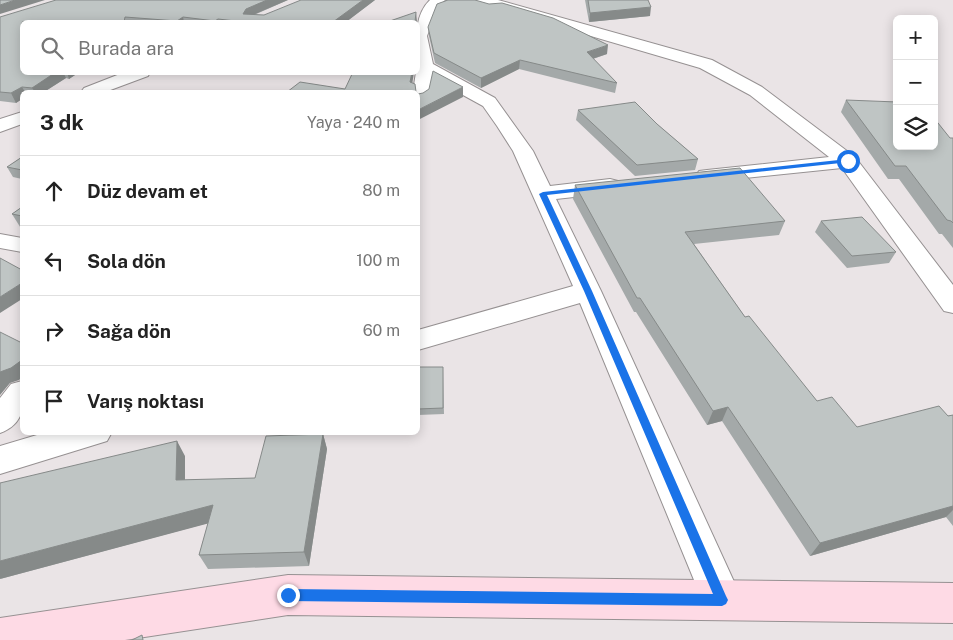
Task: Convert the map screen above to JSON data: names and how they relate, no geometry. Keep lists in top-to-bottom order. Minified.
{"page":{"map_buttons":["+","−"],"search":"Burada ara","heading":["3 dk","Yaya · 240 m"],"list":[["Düz devam et","80 m"],["Sola dön","100 m"],["Sağa dön","60 m"],"Varış noktası"]}}
